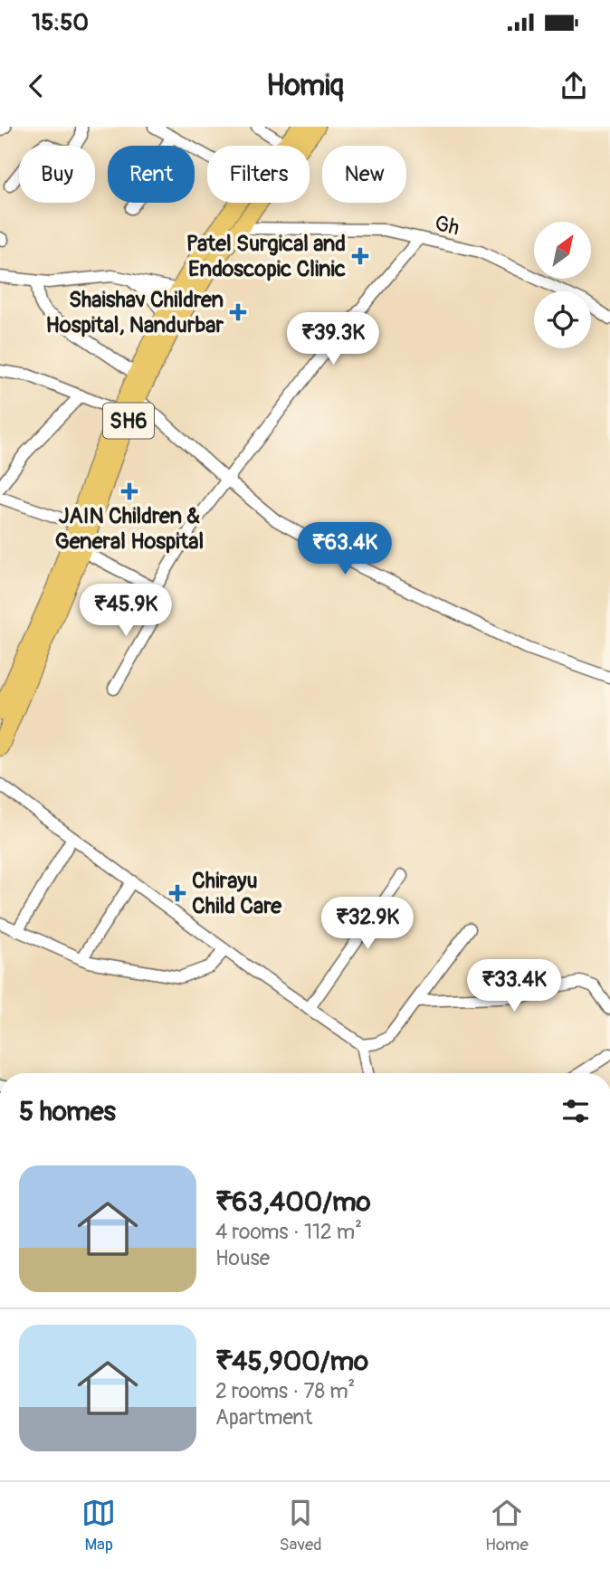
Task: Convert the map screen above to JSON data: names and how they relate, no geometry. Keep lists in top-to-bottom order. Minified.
{"streets":{"main road":["SH6"],"street":["Gh"]},"crossings":[["Gh","SH6"]],"places":{"health":["Patel Surgical and Endoscopic Clinic","Shaishav Children Hospital, Nandurbar","JAIN Children & General Hospital","Chirayu Child Care"]},"north":"top right","page":{"status":"15:50","header":"Homiq","chip":["Buy","Rent","Filters","New"],"price":["₹39.3K","₹63.4K","₹45.9K","₹32.9K","₹33.4K"],"heading":"5 homes","list":[{"name":"₹63,400/mo","note":"4 rooms · 112 m² · House"},{"name":"₹45,900/mo","note":"2 rooms · 78 m² · Apartment"}],"tabs":["Map","Saved","Home"]}}
